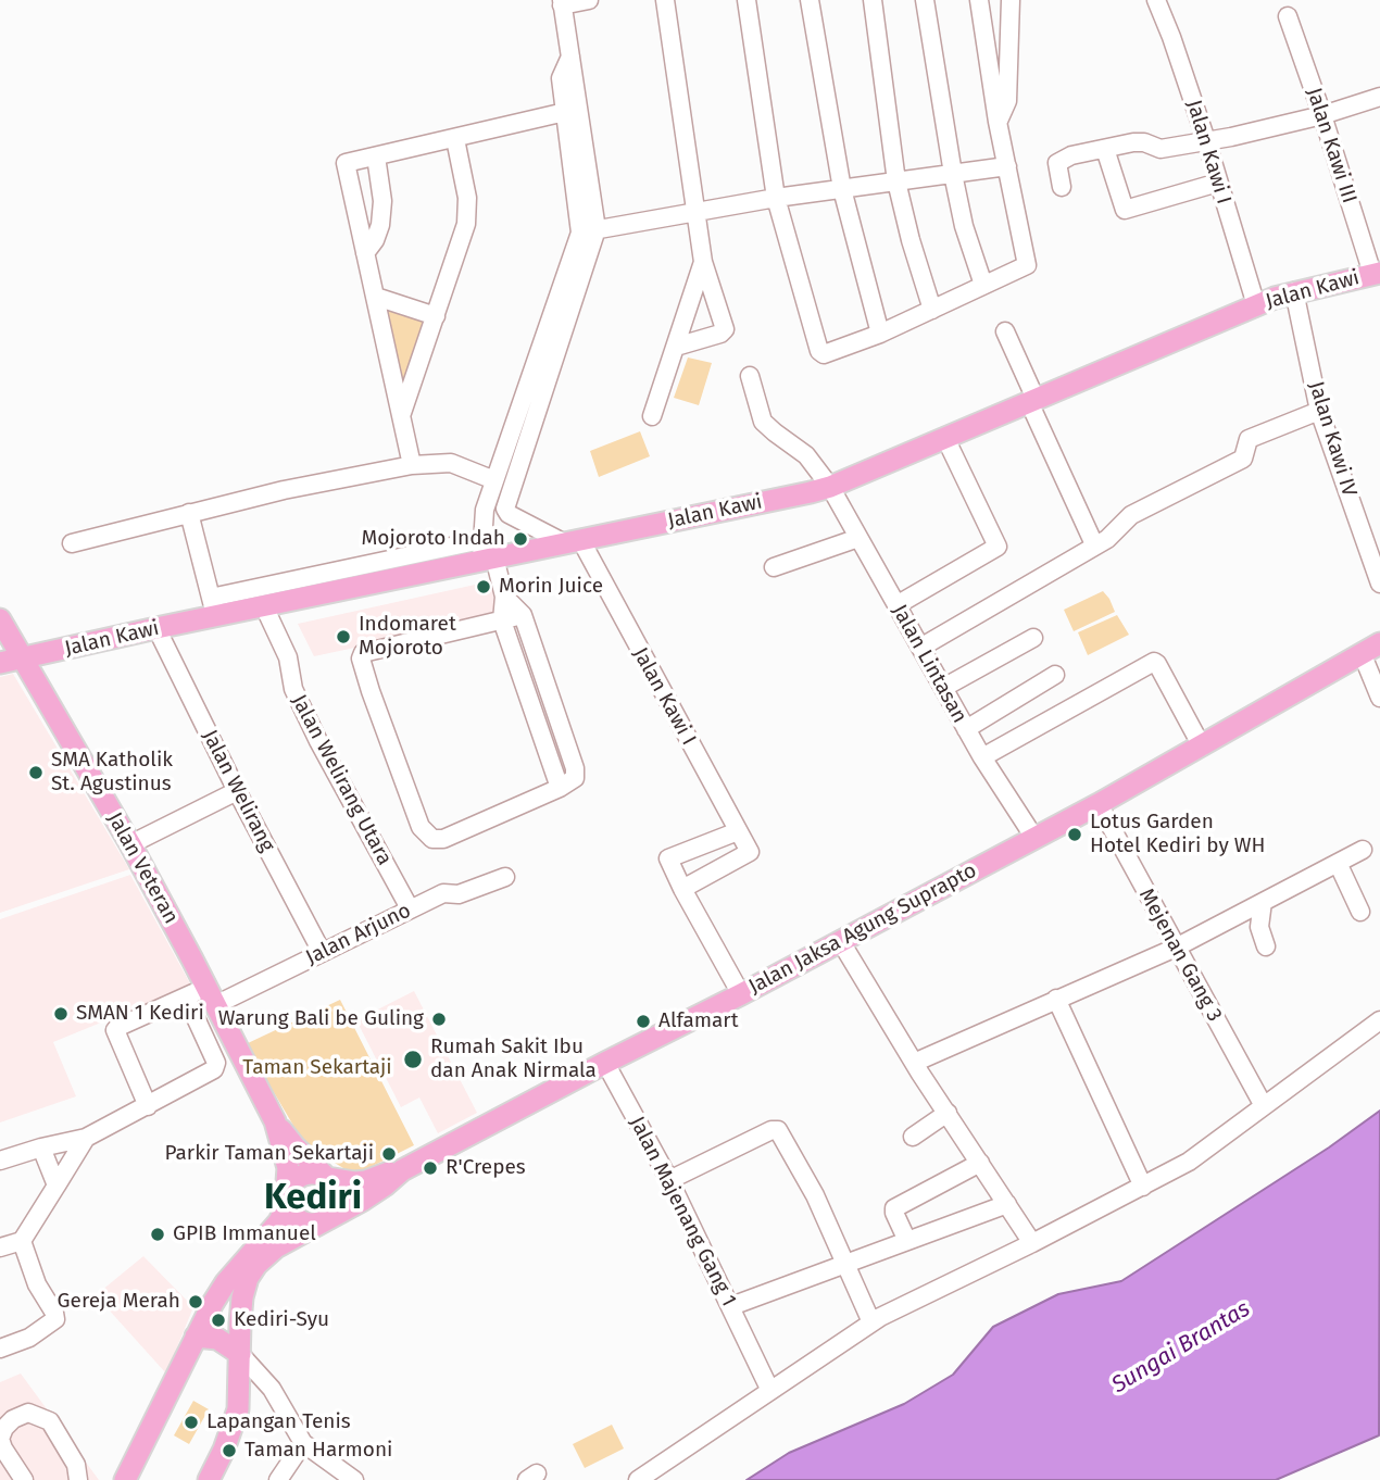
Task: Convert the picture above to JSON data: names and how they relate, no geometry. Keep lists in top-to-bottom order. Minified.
{"streets":{"main road":["Jalan Kawi","Jalan Veteran","Jalan Jaksa Agung Suprapto"],"street":["Jalan Kawi III","Jalan Kawi I","Jalan Kawi IV","Jalan Lintasan","Jalan Welirang Utara","Jalan Welirang","Jalan Arjuno","Mejenan Gang 3","Jalan Majenang Gang 1"]},"crossings":[["Jalan Kawi III","Jalan Kawi"],["Jalan Kawi I","Jalan Kawi"],["Jalan Kawi","Jalan Kawi IV"],["Jalan Kawi","Jalan Lintasan"],["Jalan Kawi","Jalan Welirang Utara"],["Jalan Kawi","Jalan Welirang"],["Jalan Kawi","Jalan Veteran"],["Jalan Lintasan","Jalan Jaksa Agung Suprapto"],["Jalan Welirang Utara","Jalan Arjuno"],["Jalan Welirang","Jalan Arjuno"],["Jalan Veteran","Jalan Arjuno"],["Jalan Jaksa Agung Suprapto","Mejenan Gang 3"],["Jalan Jaksa Agung Suprapto","Jalan Majenang Gang 1"]],"districts":["Kediri"],"water":["Sungai Brantas"],"parks":["Taman Sekartaji"],"places":["Mojoroto Indah","Morin Juice","Indomaret Mojoroto","SMA Katholik St. Agustinus","Lotus Garden Hotel Kediri by WH","SMAN 1 Kediri","Warung Bali be Guling","Alfamart","Rumah Sakit Ibu dan Anak Nirmala","Parkir Taman Sekartaji","R'Crepes","GPIB Immanuel","Gereja Merah","Kediri-Syu","Lapangan Tenis","Taman Harmoni"]}
